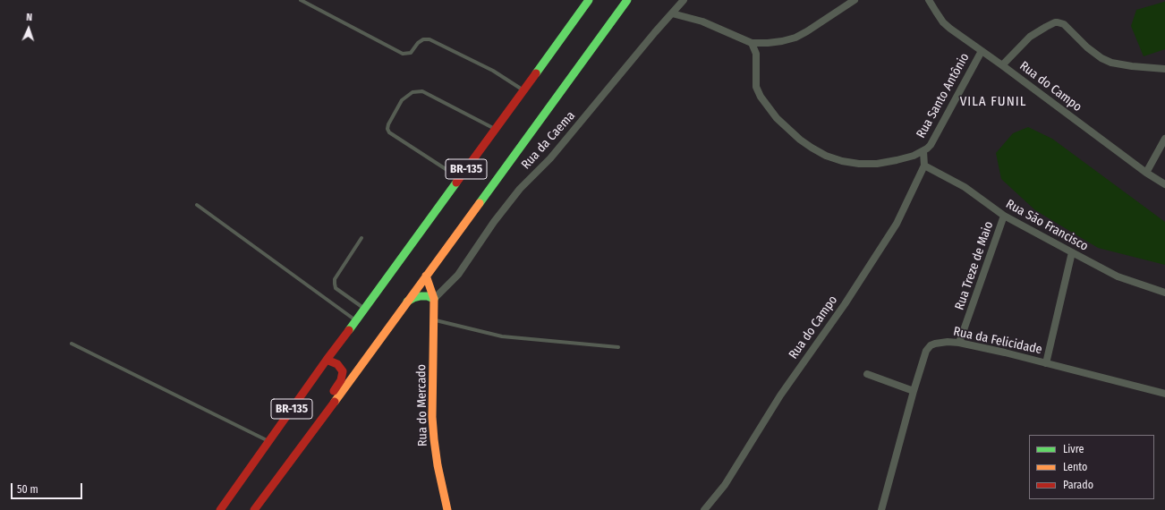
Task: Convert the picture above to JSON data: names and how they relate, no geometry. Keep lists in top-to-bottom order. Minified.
{"streets":{"main road":["BR-135","Rua do Mercado"],"street":["Rua do Campo","Rua Santo Antônio","Rua da Caema","Rua São Francisco","Rua Treze de Maio","Rua da Felicidade"]},"crossings":[["Rua do Campo","Rua Santo Antônio"],["Rua do Campo","Rua São Francisco"],["Rua da Caema","Rua do Mercado"],["BR-135","Rua do Mercado"],["Rua São Francisco","Rua Treze de Maio"],["Rua Treze de Maio","Rua da Felicidade"]],"districts":["VILA FUNIL"],"legend":["Livre","Lento","Parado"],"scale_bar":"50 m","north":"top"}
